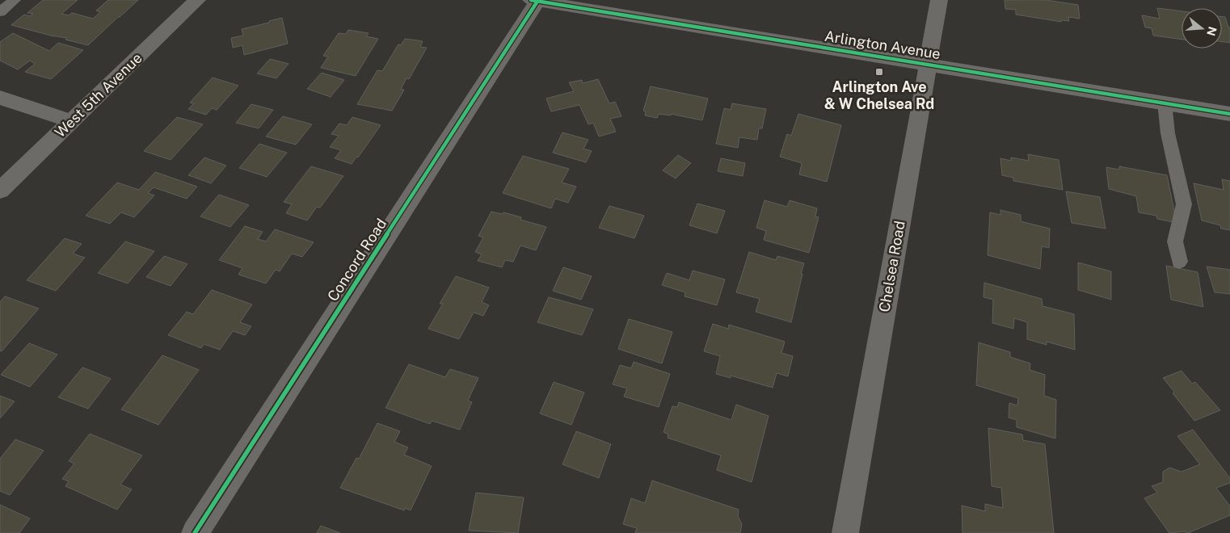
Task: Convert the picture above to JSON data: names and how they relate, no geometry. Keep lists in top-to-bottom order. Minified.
{"streets":{"street":["Arlington Avenue","West 5th Avenue","Concord Road","Chelsea Road"]},"crossings":[["Arlington Avenue","Concord Road"],["Arlington Avenue","Chelsea Road"]],"places":{"transit":["Arlington Ave & W Chelsea Rd"]},"north":"right"}
